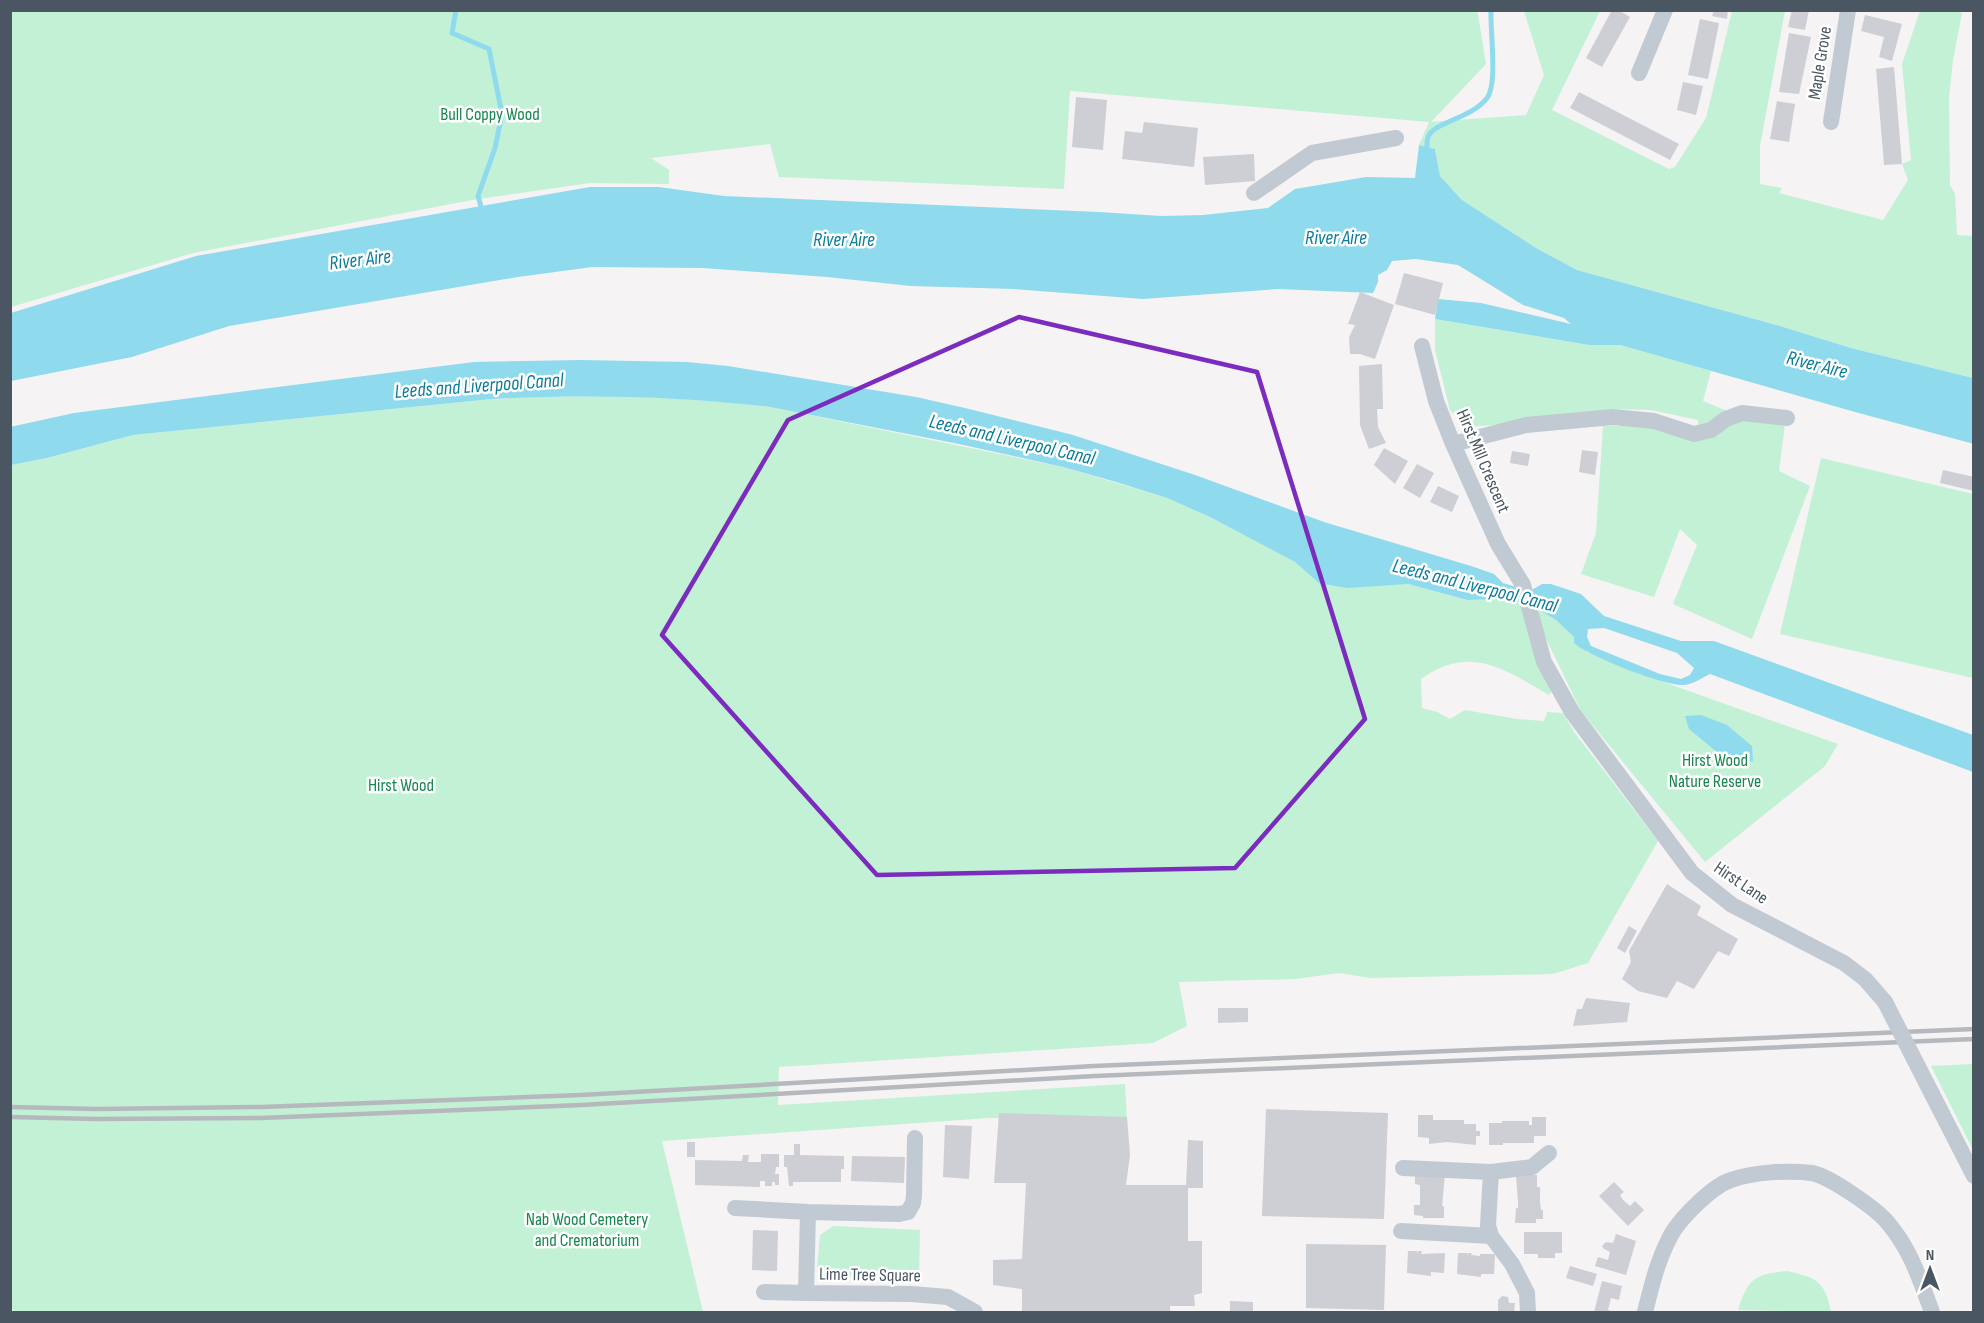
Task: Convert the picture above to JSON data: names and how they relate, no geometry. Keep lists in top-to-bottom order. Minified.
{"streets":{"street":["Maple Grove","Hirst Mill Crescent","Hirst Lane","Lime Tree Square"]},"crossings":[["Hirst Mill Crescent","Hirst Lane"]],"water":["River Aire","Leeds and Liverpool Canal"],"parks":["Bull Coppy Wood","Hirst Wood Nature Reserve","Hirst Wood","Nab Wood Cemetery and Crematorium"],"north":"top"}
